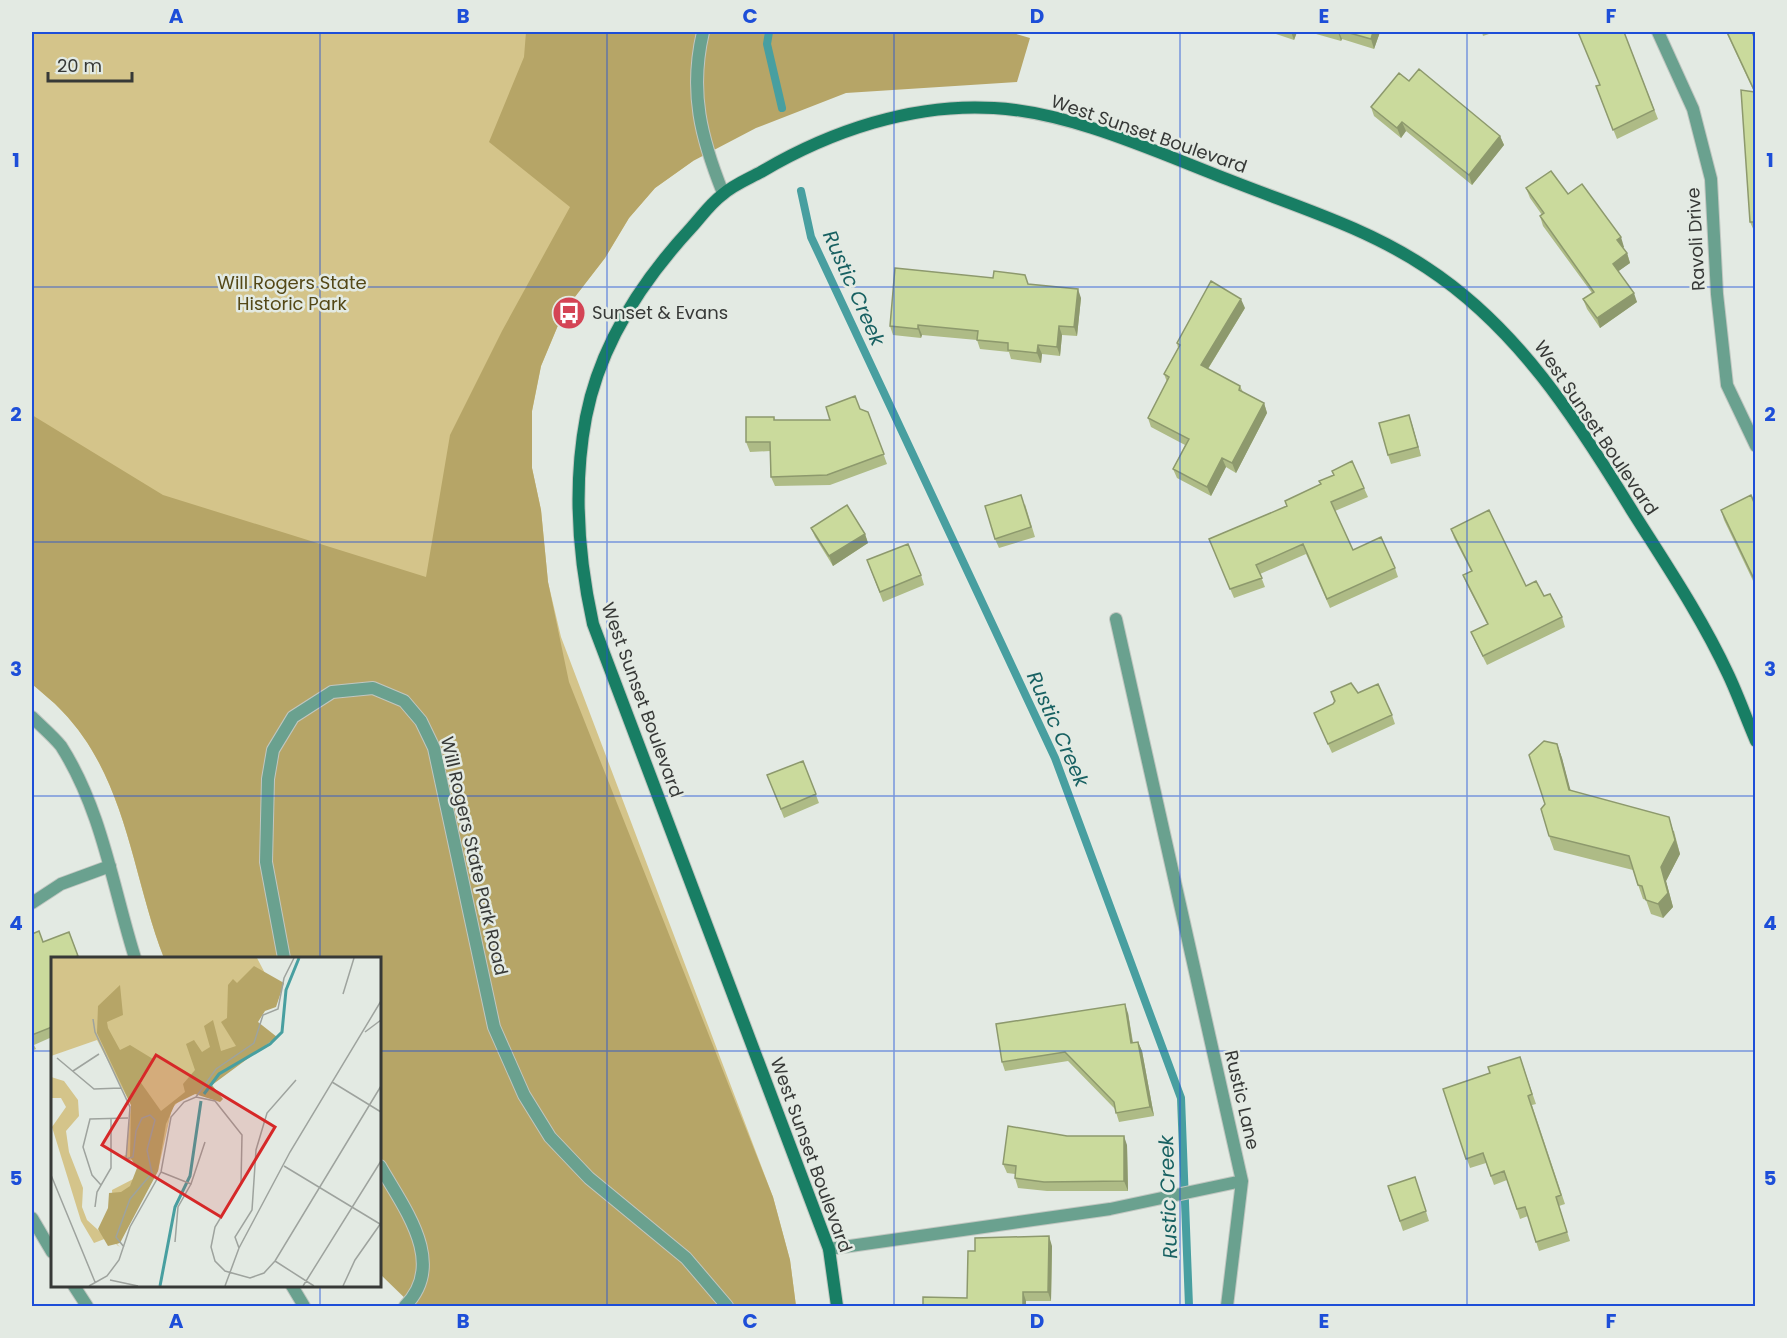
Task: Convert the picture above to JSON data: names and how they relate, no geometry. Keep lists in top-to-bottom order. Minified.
{"streets":{"main road":["West Sunset Boulevard"],"street":["Ravoli Drive","Will Rogers State Park Road","Rustic Lane"]},"water":["Rustic Creek"],"parks":["Will Rogers State Historic Park"],"places":{"bus stop":["Sunset & Evans"]},"scale_bar":"20 m","grid":{"columns":["A","B","C","D","E","F"],"rows":["1","2","3","4","5"]}}
